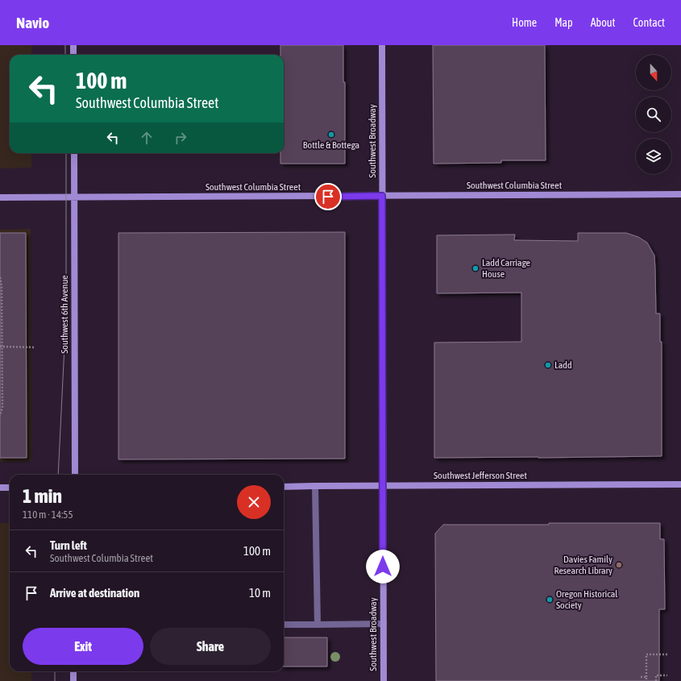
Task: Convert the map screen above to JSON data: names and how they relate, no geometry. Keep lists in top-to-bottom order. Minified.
{"streets":{"main road":["Southwest Broadway","Southwest Columbia Street","Southwest 6th Avenue","Southwest Jefferson Street"]},"crossings":[["Southwest Broadway","Southwest Columbia Street"],["Southwest Broadway","Southwest Jefferson Street"],["Southwest Columbia Street","Southwest 6th Avenue"]],"places":["Bottle & Bottega","Ladd Carriage House","Ladd","Davies Family Research Library","Oregon Historical Society"],"north":"bottom","page":{"header":"Navio","nav":["Home","Map","About","Contact"],"turn":["100 m","Southwest Columbia Street"],"heading":["1 min","110 m · 14:55"],"list":[{"name":"Turn left","note":"Southwest Columbia Street","value":"100 m"},{"name":"Arrive at destination","value":"10 m"}],"buttons":["Exit","Share"]}}
